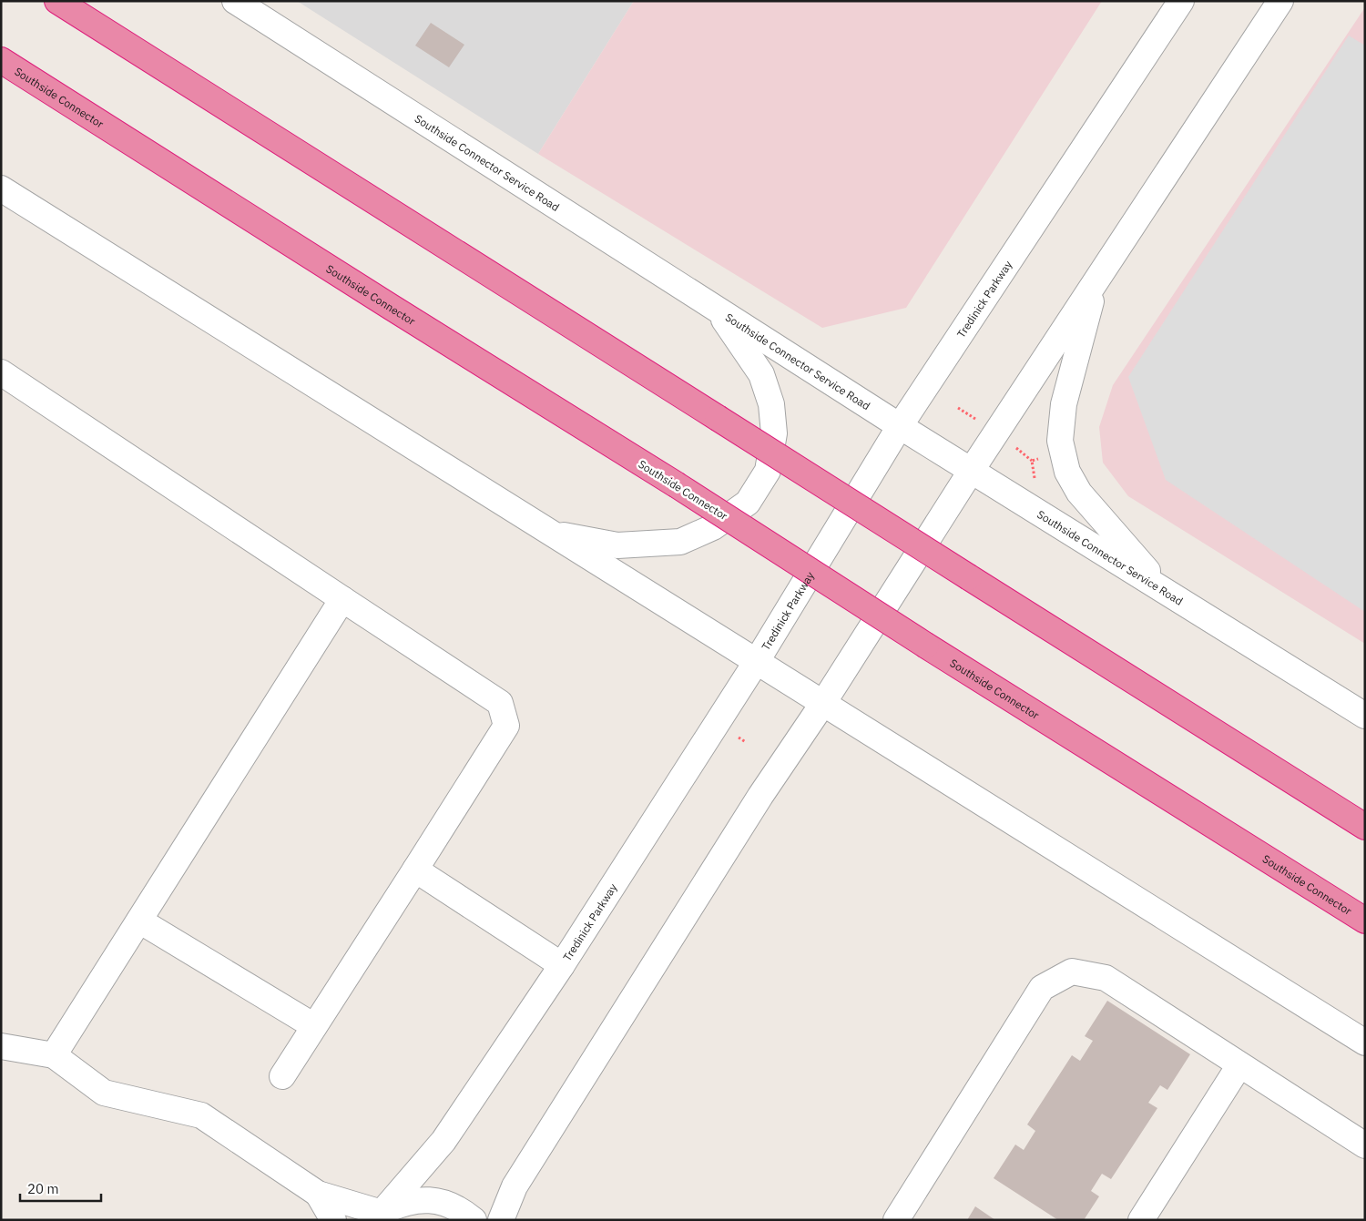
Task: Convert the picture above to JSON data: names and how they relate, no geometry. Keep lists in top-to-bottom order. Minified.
{"streets":{"highway":["Southside Connector"],"street":["Southside Connector Service Road","Tredinick Parkway"]},"crossings":[["Southside Connector Service Road","Tredinick Parkway"]],"scale_bar":"20 m"}
